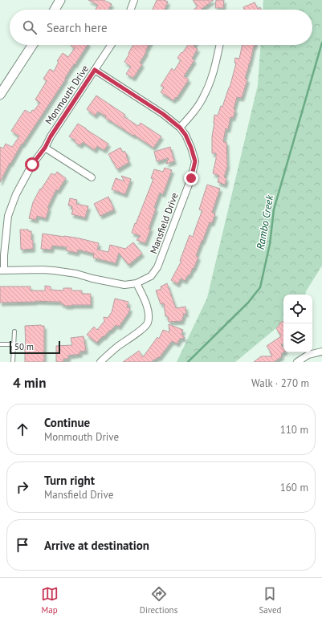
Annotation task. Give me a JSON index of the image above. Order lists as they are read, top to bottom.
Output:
{
  "streets": {
    "street": ["Monmouth Drive", "Mansfield Drive"]
  },
  "crossings": [
    ["Monmouth Drive", "Mansfield Drive"]
  ],
  "water": ["Rambo Creek"],
  "scale_bar": "50 m",
  "page": {
    "search": "Search here",
    "scale": "50 m",
    "heading": ["4 min", "Walk · 270 m"],
    "list": [
      ["Continue", "Monmouth Drive", "110 m"],
      ["Turn right", "Mansfield Drive", "160 m"],
      "Arrive at destination"
    ],
    "nav": ["Map", "Directions", "Saved"]
  }
}
